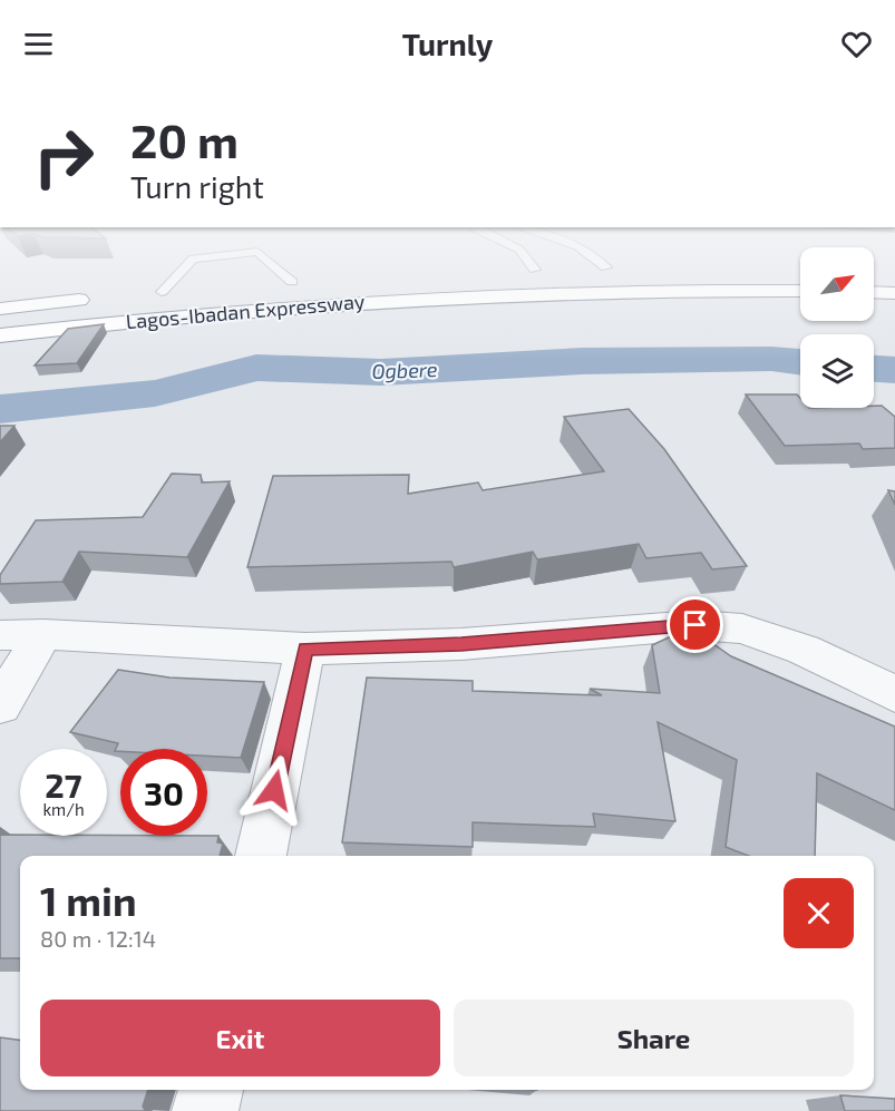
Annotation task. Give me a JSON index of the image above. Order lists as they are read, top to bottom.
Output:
{
  "streets": {
    "highway": ["Lagos-Ibadan Expressway"]
  },
  "water": ["Ogbere"],
  "north": "top right",
  "page": {
    "header": "Turnly",
    "turn": ["20 m", "Turn right"],
    "speed": "27 km/h",
    "limit": "30",
    "heading": ["1 min", "80 m · 12:14"],
    "buttons": ["Exit", "Share"]
  }
}
